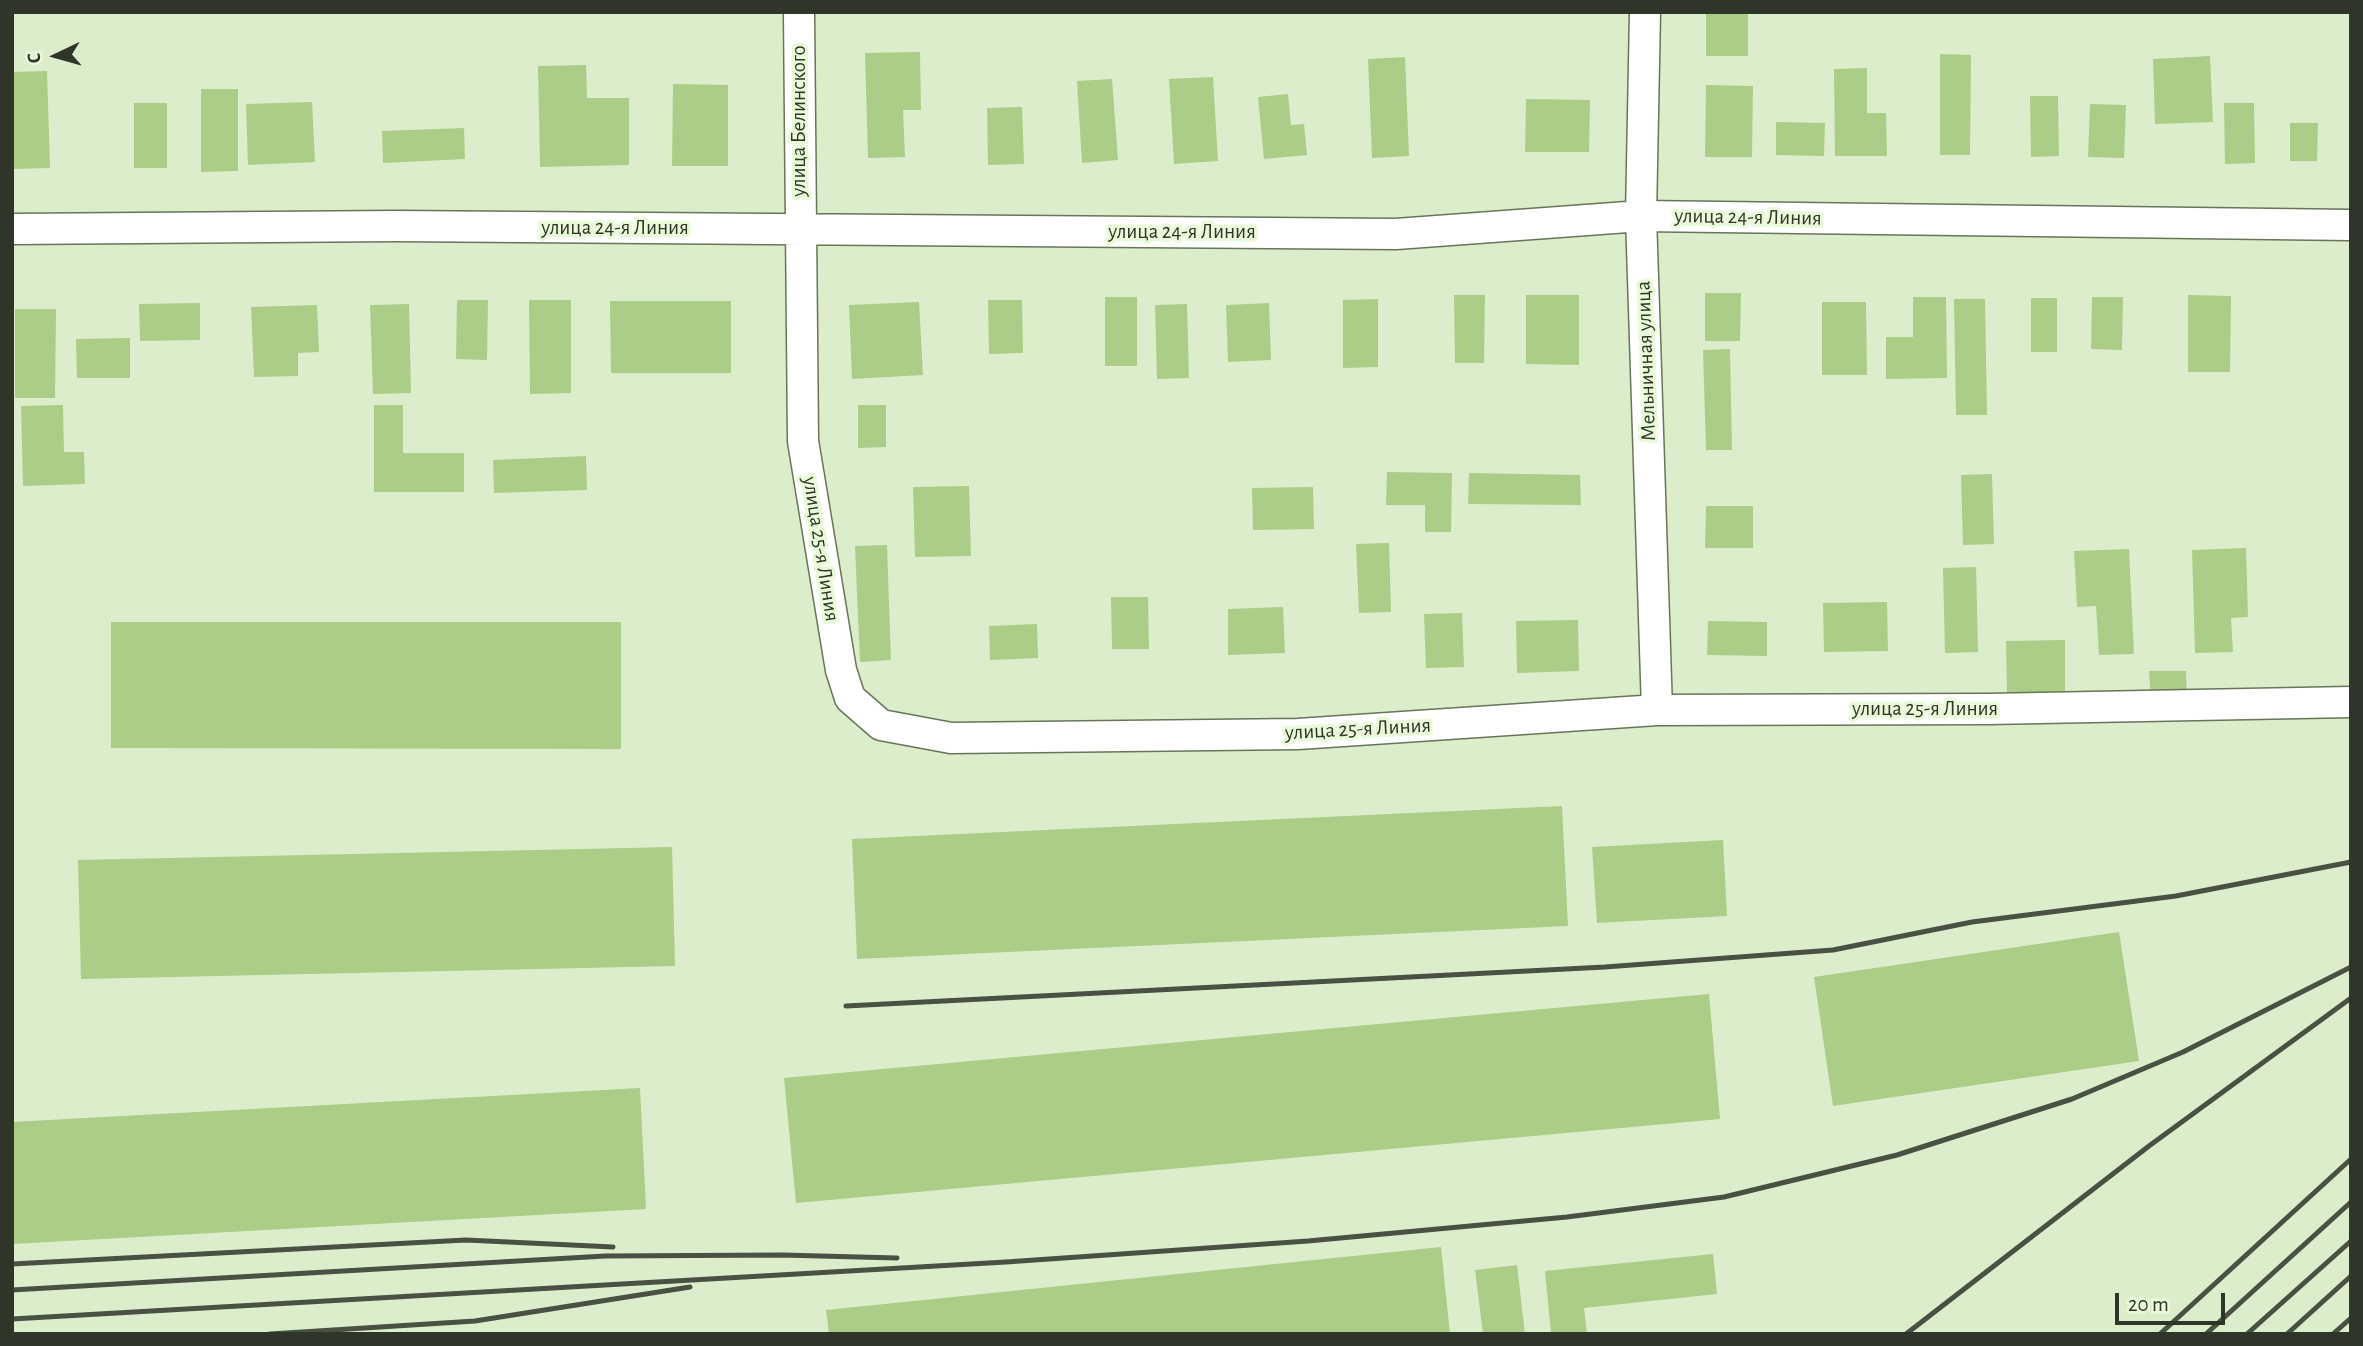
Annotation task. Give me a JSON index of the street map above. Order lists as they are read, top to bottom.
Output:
{
  "streets": {
    "street": [
      "улица Белинского",
      "улица 24-я Линия",
      "Мельничная улица",
      "улица 25-я Линия"
    ]
  },
  "crossings": [
    ["улица Белинского", "улица 24-я Линия"],
    ["улица Белинского", "улица 25-я Линия"],
    ["улица 24-я Линия", "Мельничная улица"],
    ["улица 24-я Линия", "улица 25-я Линия"],
    ["Мельничная улица", "улица 25-я Линия"]
  ],
  "scale_bar": "20 m",
  "north": "left"
}
